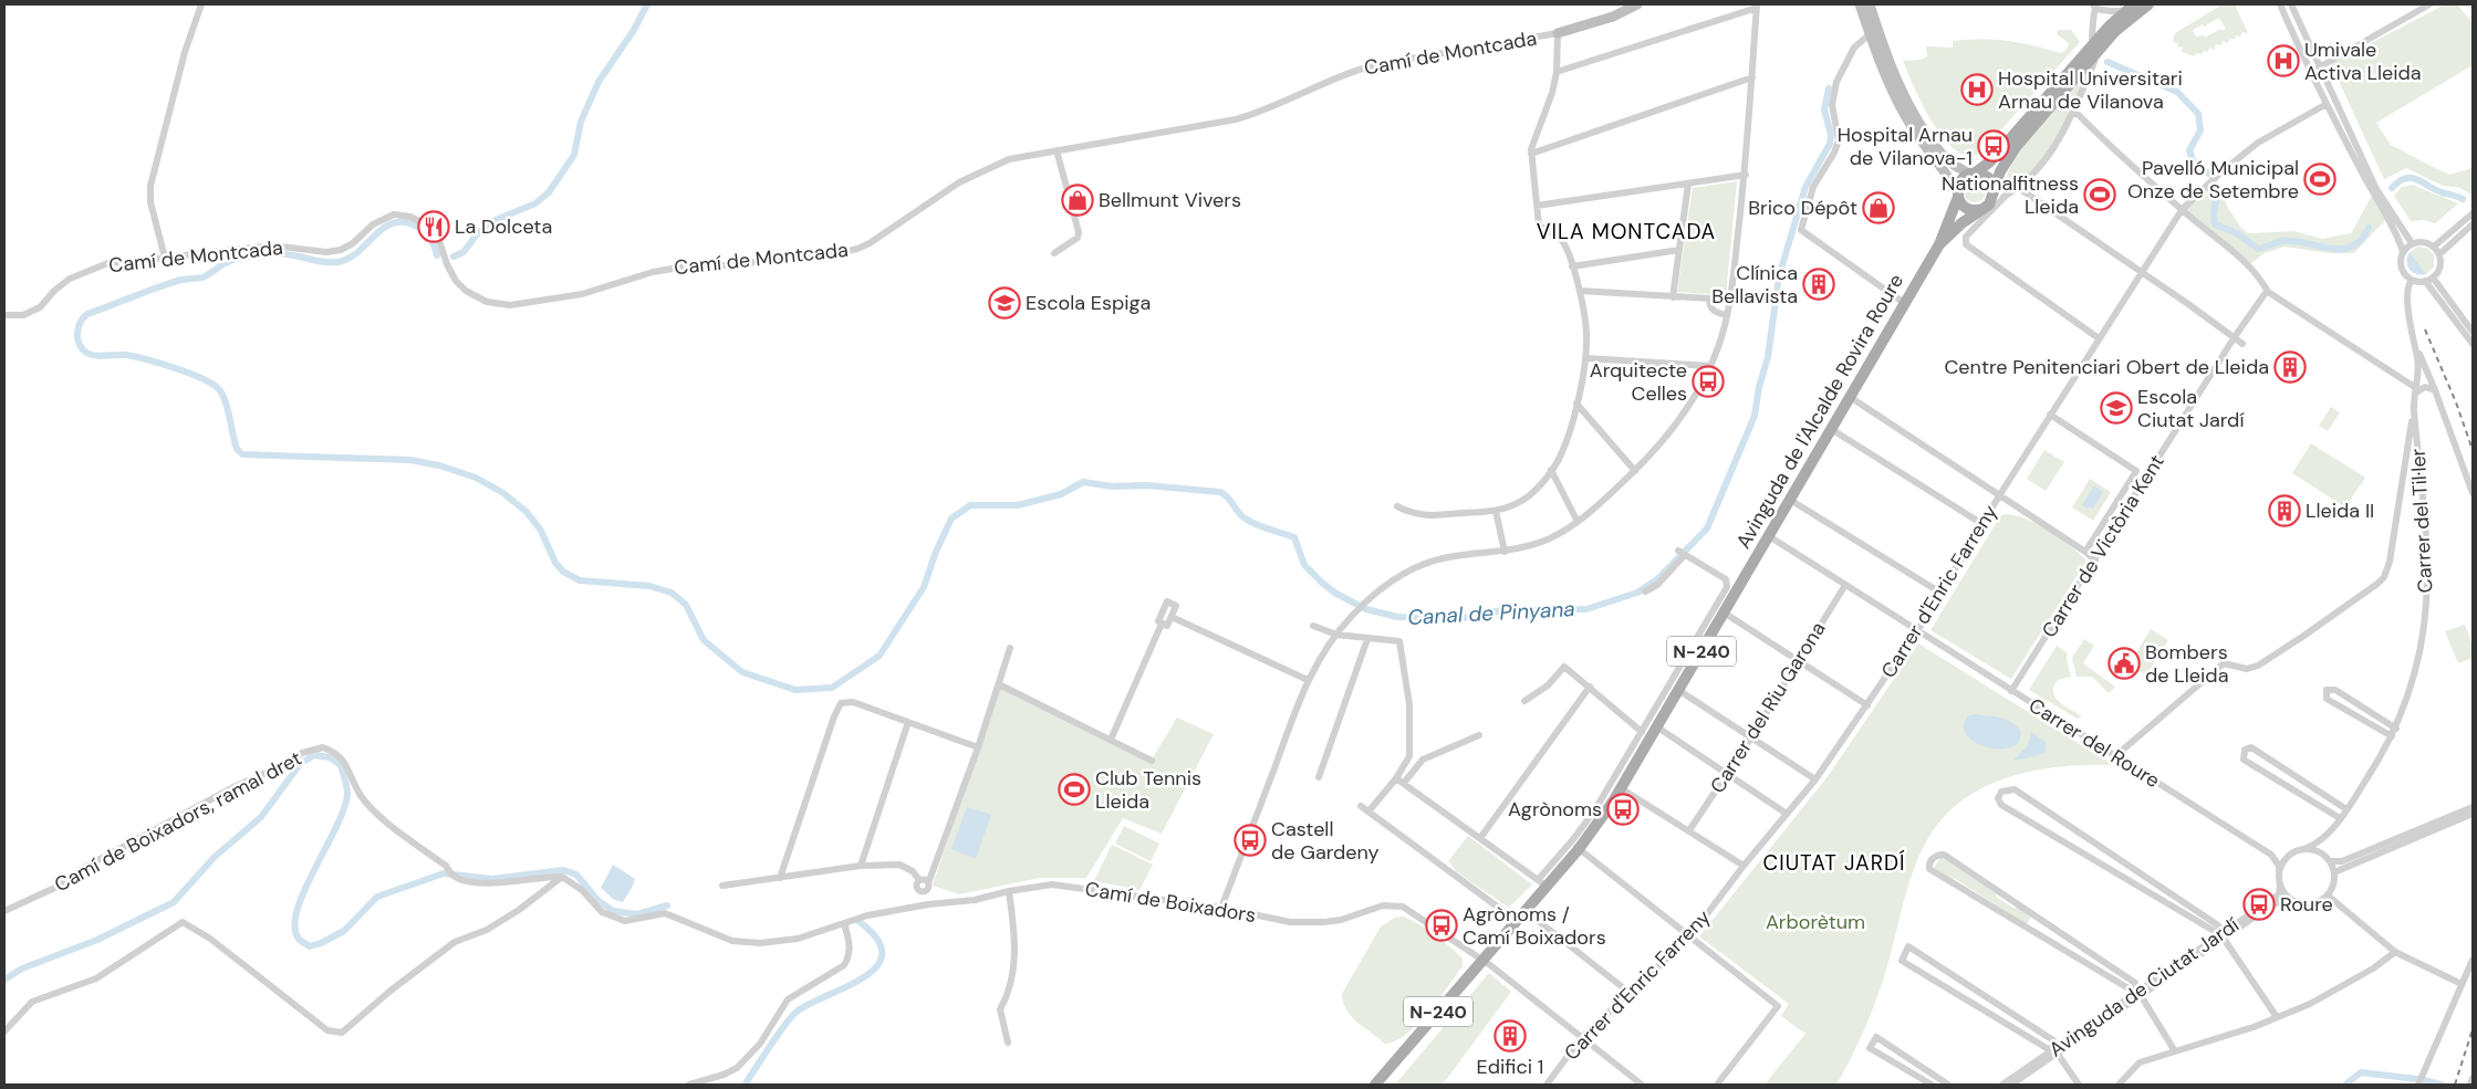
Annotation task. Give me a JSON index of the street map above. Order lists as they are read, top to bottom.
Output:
{
  "streets": {
    "main road": ["Avinguda de l'Alcalde Rovira Roure", "N-240"],
    "street": [
      "Camí de Montcada",
      "Carrer del Til·ler",
      "Carrer de Victòria Kent",
      "Carrer d'Enric Farreny",
      "Carrer del Riu Garona",
      "Carrer del Roure",
      "Camí de Boixadors, ramal dret",
      "Camí de Boixadors",
      "Avinguda de Ciutat Jardí"
    ]
  },
  "crossings": [
    ["Avinguda de l'Alcalde Rovira Roure", "N-240"],
    ["Avinguda de l'Alcalde Rovira Roure", "Carrer del Roure"],
    ["Avinguda de l'Alcalde Rovira Roure", "Camí de Boixadors"],
    ["Carrer del Til·ler", "Carrer del Roure"],
    ["Carrer del Til·ler", "Avinguda de Ciutat Jardí"],
    ["Carrer de Victòria Kent", "Carrer d'Enric Farreny"],
    ["Carrer de Victòria Kent", "Carrer del Roure"],
    ["Carrer d'Enric Farreny", "Carrer del Roure"],
    ["Carrer d'Enric Farreny", "Camí de Boixadors"],
    ["Carrer del Riu Garona", "Carrer del Roure"],
    ["Carrer del Roure", "Avinguda de Ciutat Jardí"],
    ["Camí de Boixadors, ramal dret", "Camí de Boixadors"]
  ],
  "districts": ["VILA MONTCADA", "CIUTAT JARDÍ"],
  "water": ["Canal de Pinyana"],
  "parks": ["Arborètum"],
  "places": {
    "hospital": ["Umivale Activa Lleida", "Hospital Universitari Arnau de Vilanova"],
    "bus stop": [
      "Hospital Arnau de Vilanova-1",
      "Arquitecte Celles",
      "Agrònoms",
      "Castell de Gardeny",
      "Roure",
      "Agrònoms / Camí Boixadors"
    ],
    "sports": ["Pavelló Municipal Onze de Setembre", "Nationalfitness Lleida", "Club Tennis Lleida"],
    "shop": ["Bellmunt Vivers", "Brico Dépôt"],
    "restaurant": ["La Dolceta"],
    "building": [
      "Clínica Bellavista",
      "Centre Penitenciari Obert de Lleida",
      "Lleida II",
      "Edifici 1"
    ],
    "school or university": ["Escola Espiga", "Escola Ciutat Jardí"],
    "public building": ["Bombers de Lleida"]
  }
}
